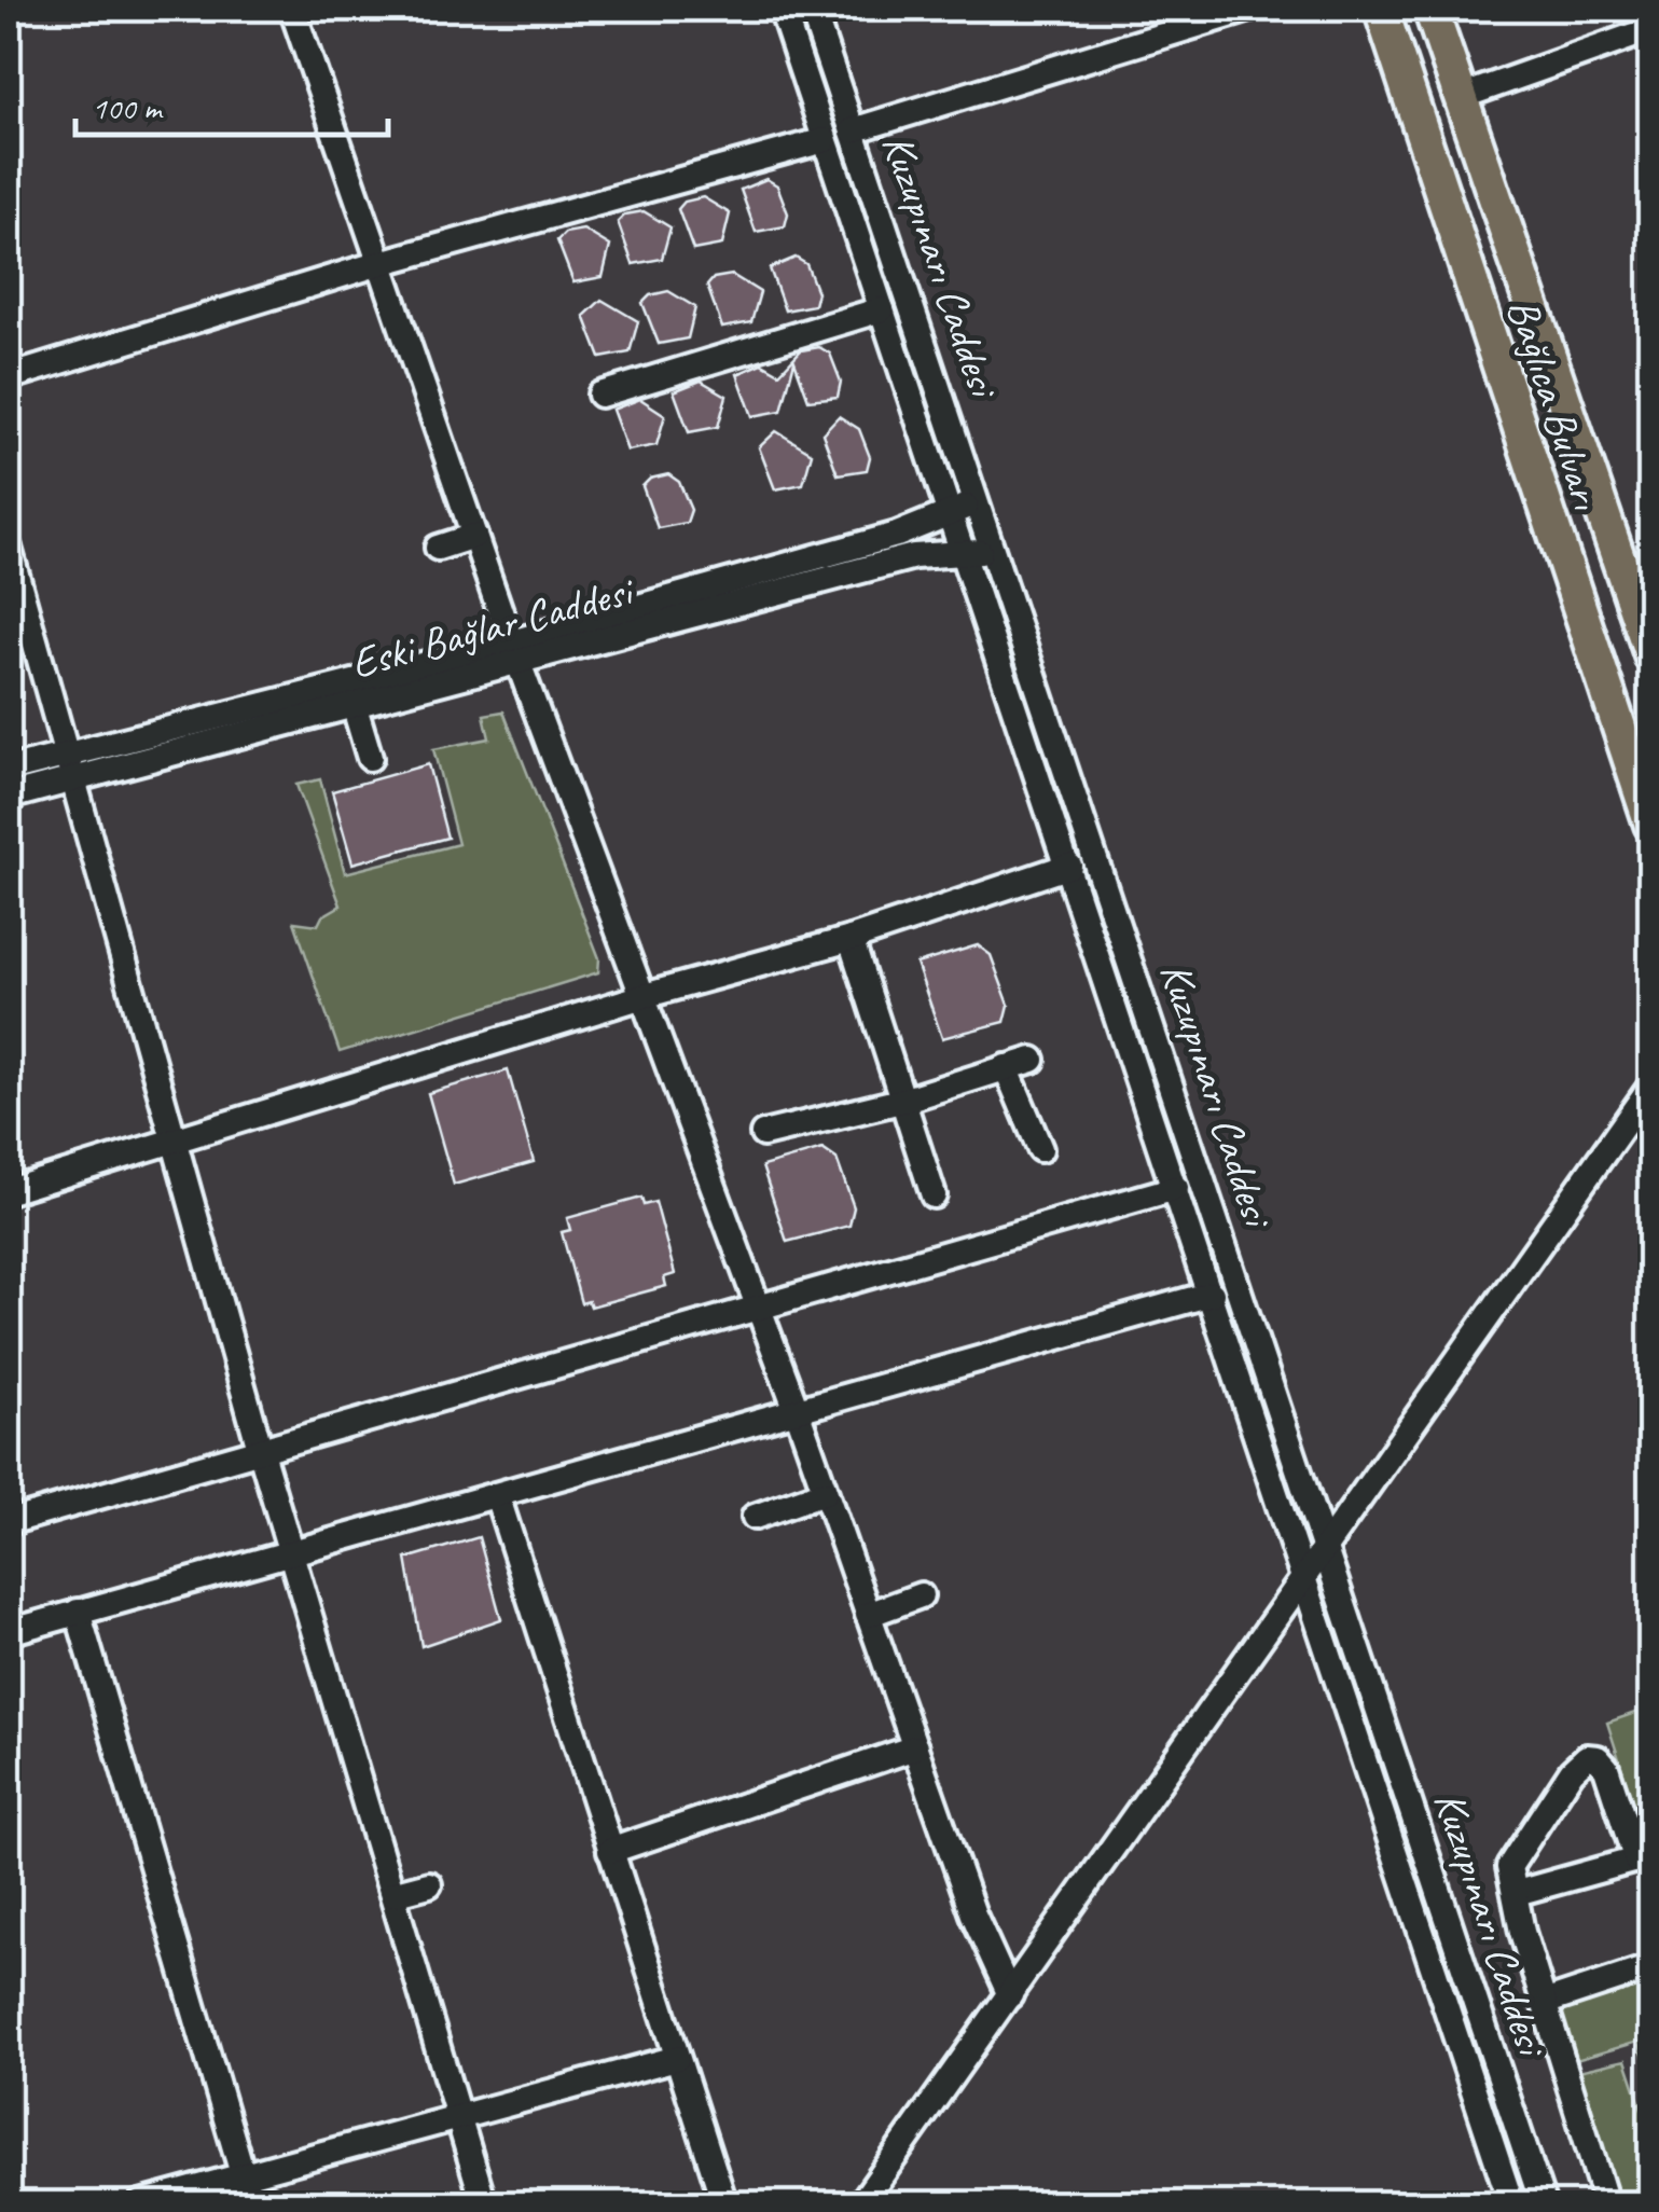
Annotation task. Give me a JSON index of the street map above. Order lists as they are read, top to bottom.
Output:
{
  "streets": {
    "main road": ["Bağlıca Bulvarı"],
    "street": ["Kuzupınarı Caddesi", "Eski Bağlar Caddesi"]
  },
  "crossings": [
    ["Kuzupınarı Caddesi", "Eski Bağlar Caddesi"]
  ],
  "scale_bar": "100 m"
}
